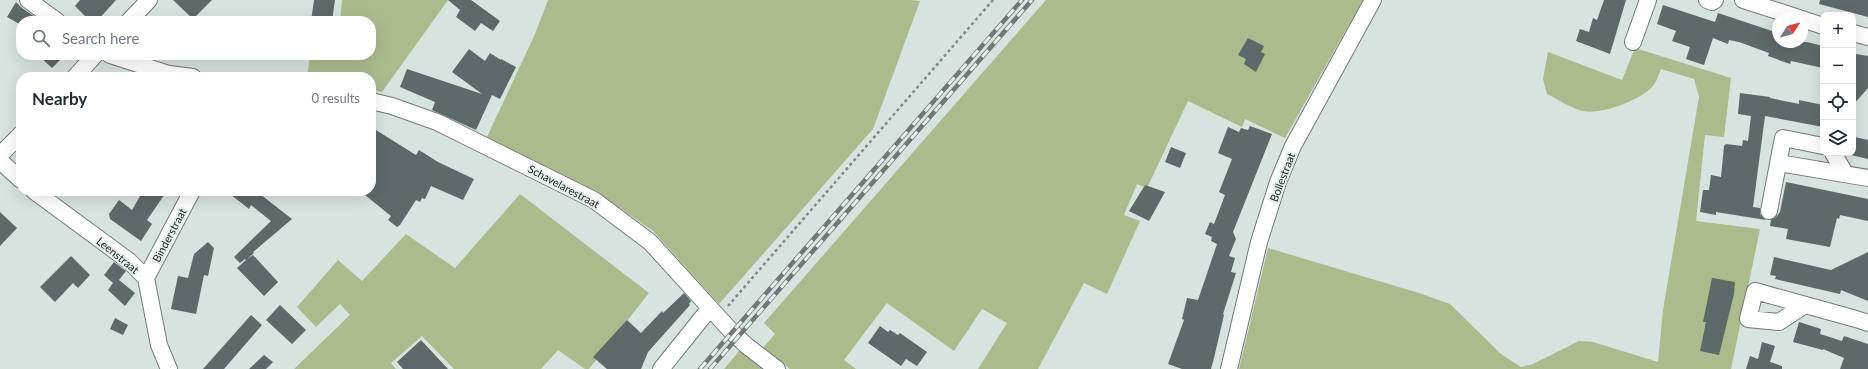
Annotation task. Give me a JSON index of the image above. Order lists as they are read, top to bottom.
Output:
{
  "streets": {
    "street": [
      "Bollestraat",
      "Schavelarestraat",
      "Binderstraat",
      "Leenstraat"
    ]
  },
  "crossings": [
    ["Binderstraat", "Leenstraat"]
  ],
  "north": "top right",
  "page": {
    "map_buttons": ["+", "−"],
    "search": "Search here",
    "heading": ["Nearby", "0 results"]
  }
}
